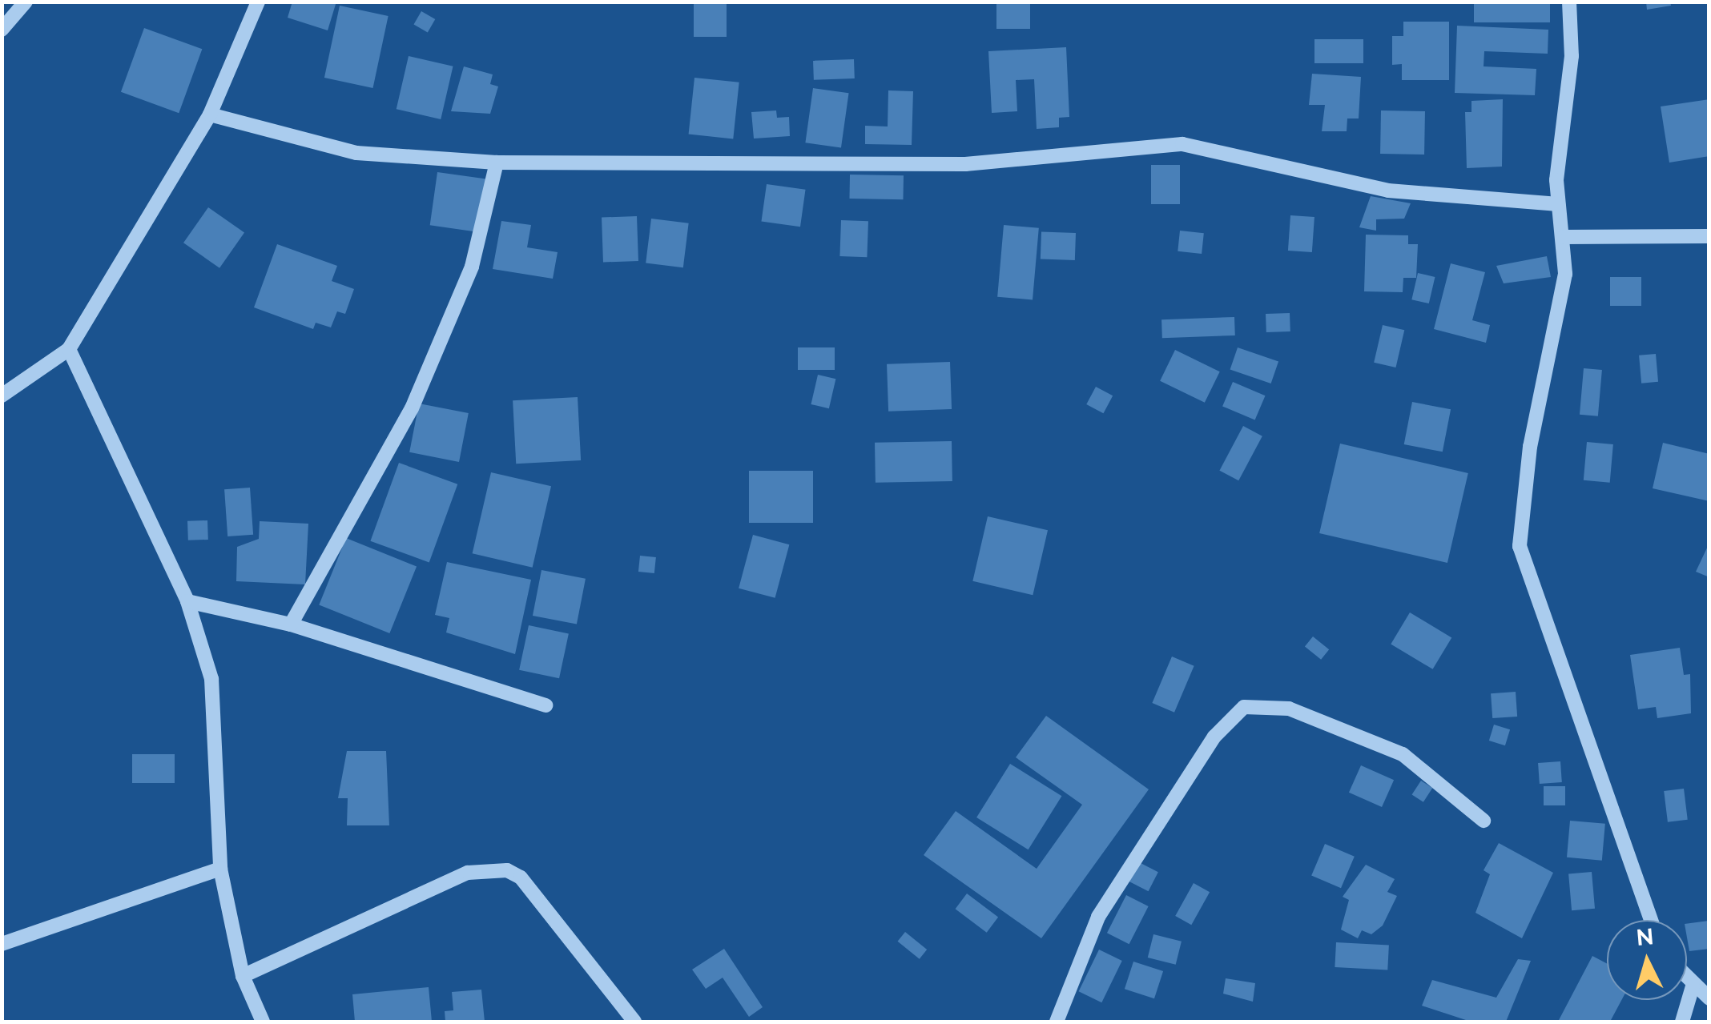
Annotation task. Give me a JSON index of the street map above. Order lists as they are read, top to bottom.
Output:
{
  "north": "top"
}
